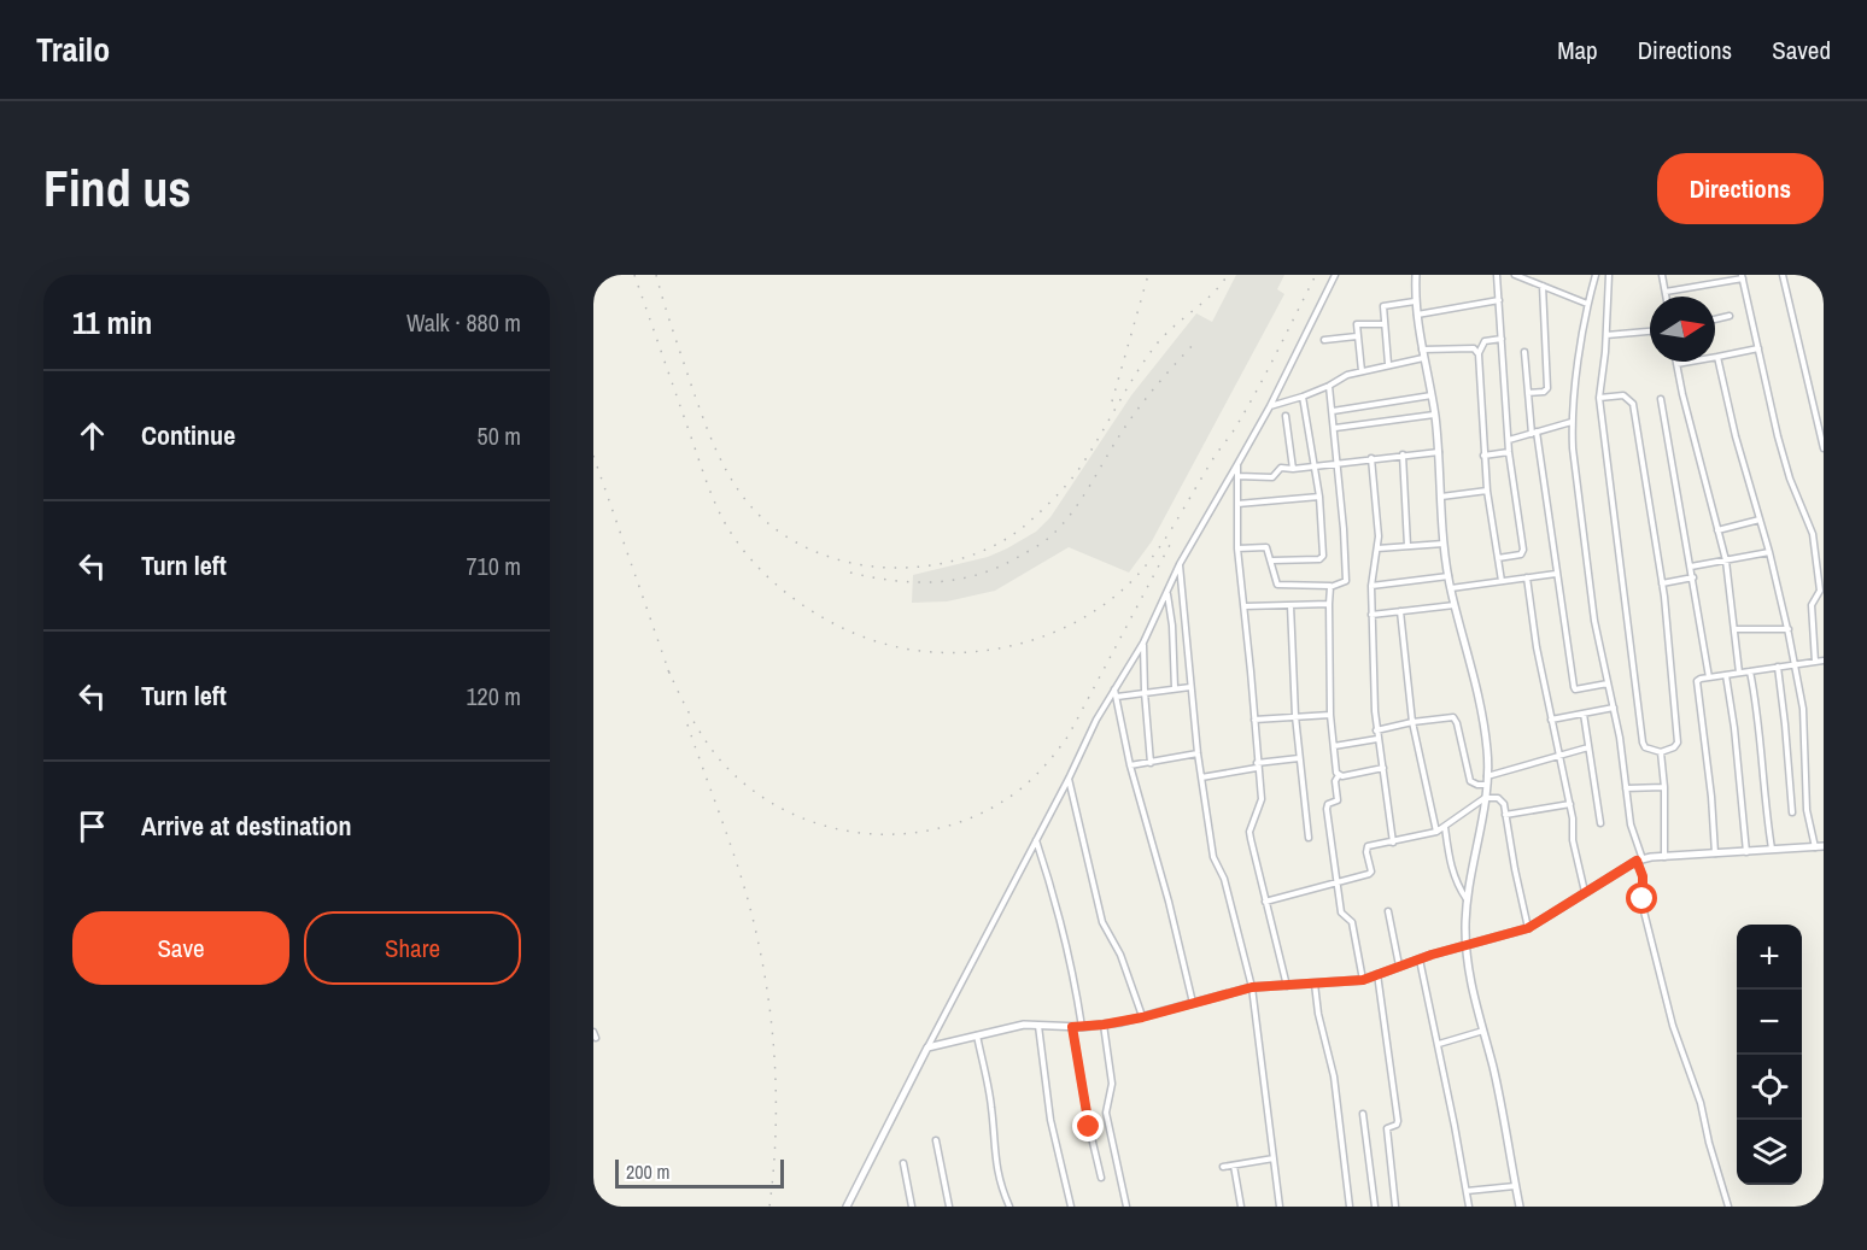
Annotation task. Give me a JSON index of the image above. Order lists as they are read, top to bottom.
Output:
{
  "scale_bar": "200 m",
  "north": "right",
  "page": {
    "header": "Trailo",
    "nav": ["Map", "Directions", "Saved"],
    "buttons": [
      "Directions",
      ["Save", "Share"]
    ],
    "title": "Find us",
    "heading": ["11 min", "Walk · 880 m"],
    "list": [
      ["Continue", "50 m"],
      ["Turn left", "710 m"],
      ["Turn left", "120 m"],
      "Arrive at destination"
    ],
    "map_buttons": ["+", "−"],
    "scale": "200 m"
  }
}
